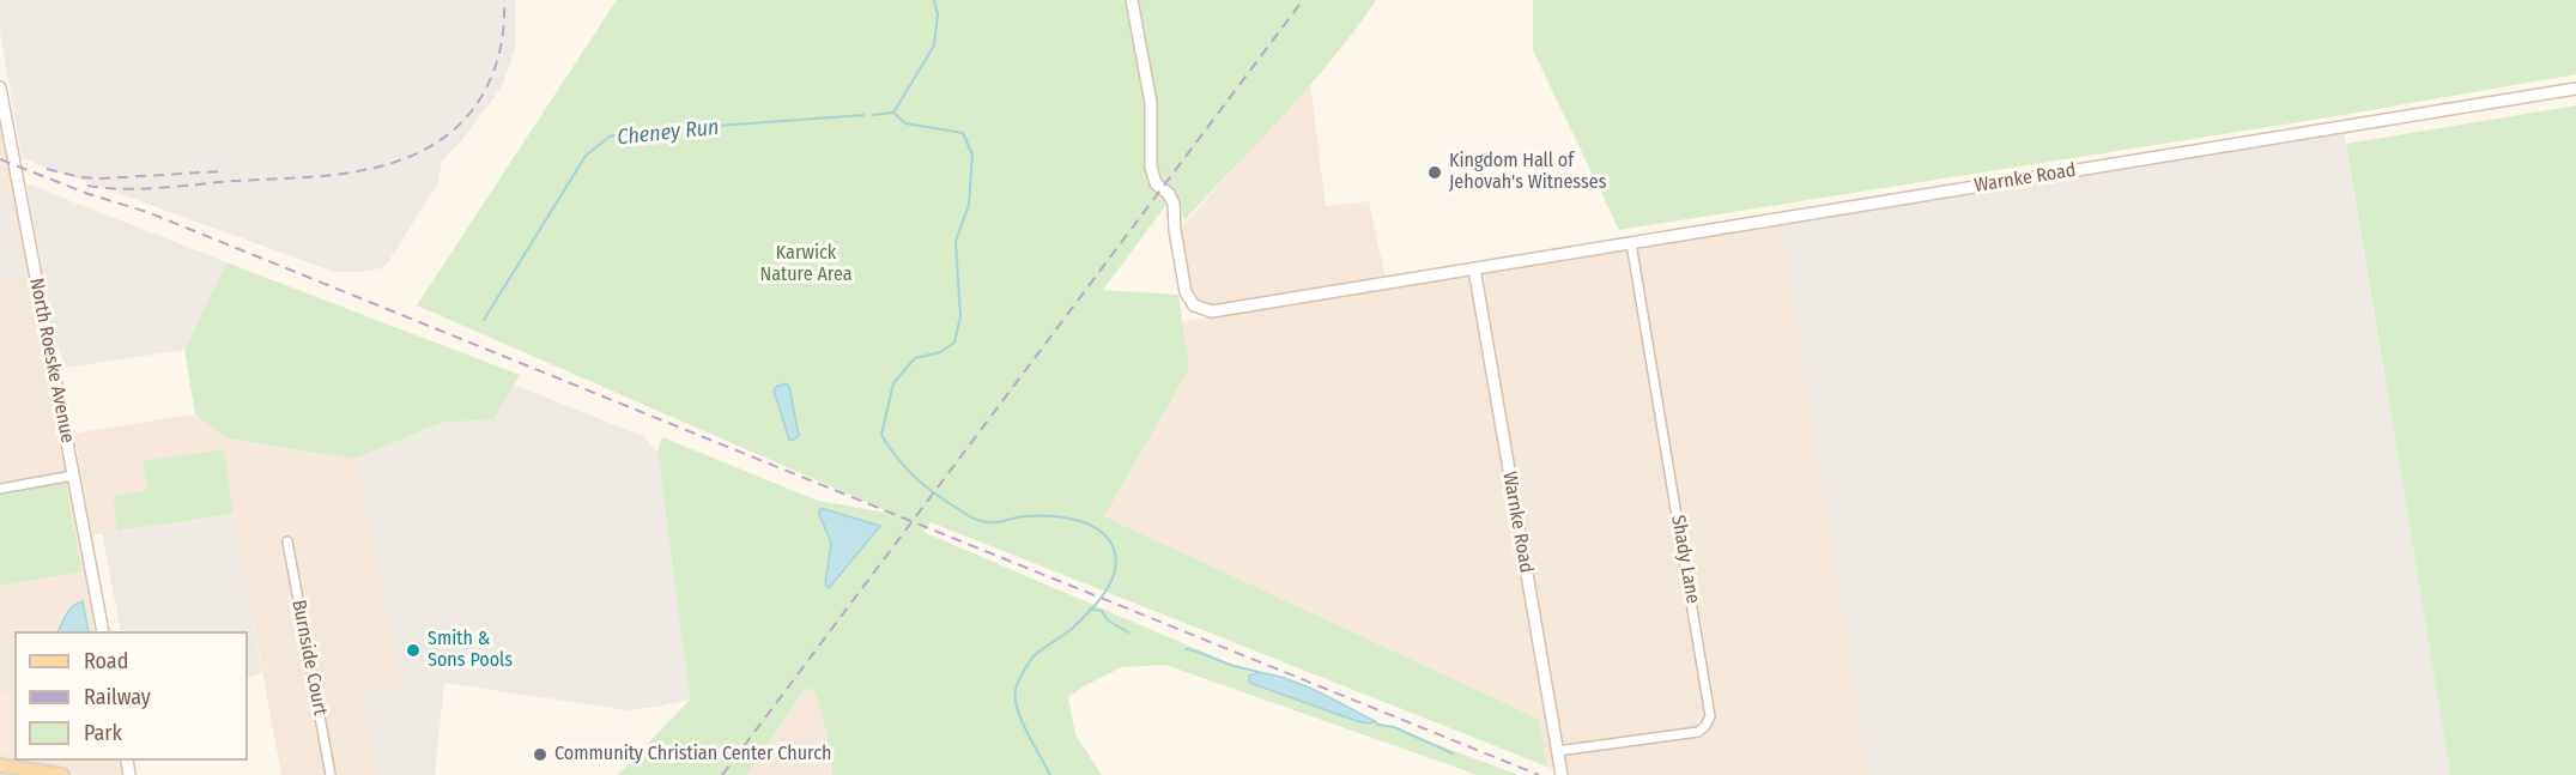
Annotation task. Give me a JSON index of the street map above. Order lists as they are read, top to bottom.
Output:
{
  "streets": {
    "street": [
      "Warnke Road",
      "North Roeske Avenue",
      "Shady Lane",
      "Burnside Court"
    ]
  },
  "crossings": [
    ["Warnke Road", "Shady Lane"]
  ],
  "water": ["Cheney Run"],
  "parks": ["Karwick Nature Area"],
  "places": ["Kingdom Hall of Jehovah's Witnesses", "Smith & Sons Pools", "Community Christian Center Church"],
  "legend": ["Road", "Railway", "Park"]
}
